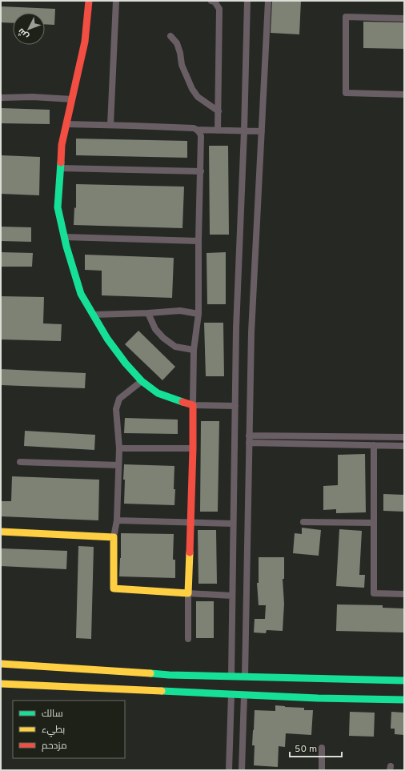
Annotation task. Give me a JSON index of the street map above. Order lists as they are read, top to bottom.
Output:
{
  "legend": ["سالك", "بطيء", "مزدحم"],
  "scale_bar": "50 m",
  "north": "bottom left"
}
